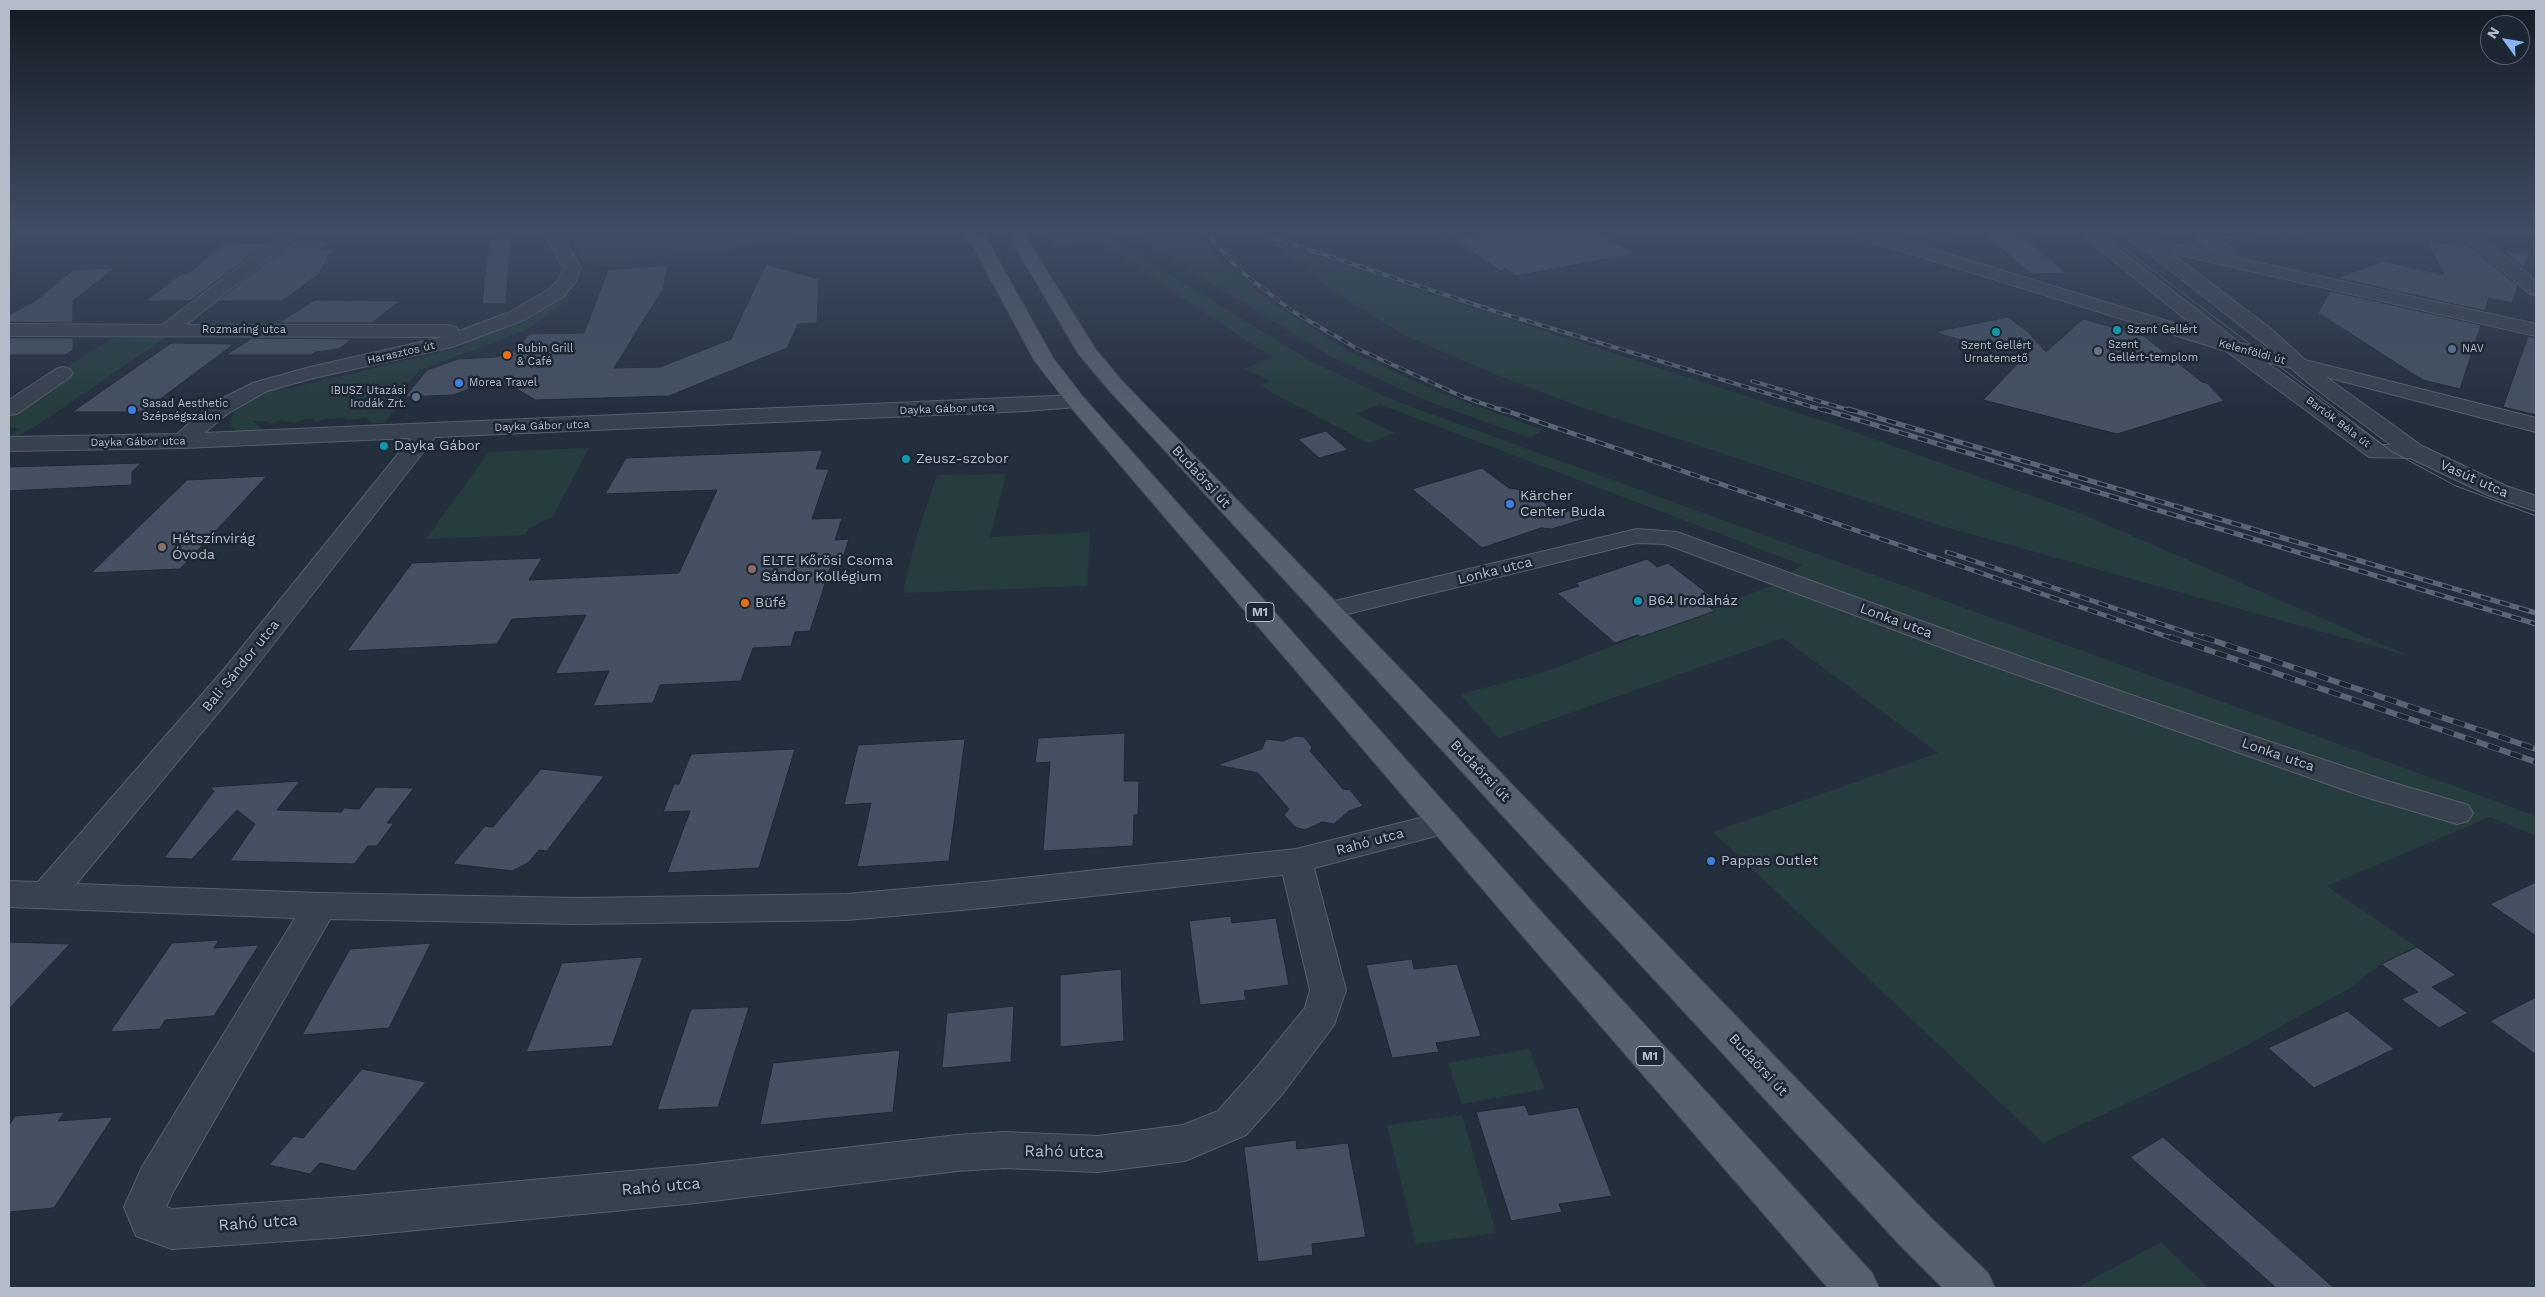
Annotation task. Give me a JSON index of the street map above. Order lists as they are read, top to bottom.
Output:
{
  "streets": {
    "main road": ["Budaörsi út", "M1"],
    "street": [
      "Rozmaring utca",
      "Kelenföldi út",
      "Harasztos út",
      "Dayka Gábor utca",
      "Bartók Béla út",
      "Vasút utca",
      "Lonka utca",
      "Bali Sándor utca",
      "Rahó utca"
    ]
  },
  "crossings": [
    ["Rozmaring utca", "Harasztos út"],
    ["Kelenföldi út", "Bartók Béla út"],
    ["Harasztos út", "Dayka Gábor utca"],
    ["Dayka Gábor utca", "M1"],
    ["Dayka Gábor utca", "Bali Sándor utca"],
    ["Bartók Béla út", "Vasút utca"],
    ["Budaörsi út", "Lonka utca"],
    ["M1", "Rahó utca"],
    ["Bali Sándor utca", "Rahó utca"]
  ],
  "places": [
    "Szent Gellért",
    "Szent Gellért Urnatemető",
    "NAV",
    "Szent Gellért-templom",
    "Rubin Grill & Café",
    "Morea Travel",
    "IBUSZ Utazási Irodák Zrt.",
    "Sasad Aesthetic Szépségszalon",
    "Dayka Gábor",
    "Zeusz-szobor",
    "Kärcher Center Buda",
    "Hétszínvirág Óvoda",
    "ELTE Kőrösi Csoma Sándor Kollégium",
    "B64 Irodaház",
    "Büfé",
    "Pappas Outlet"
  ],
  "north": "top left"
}
